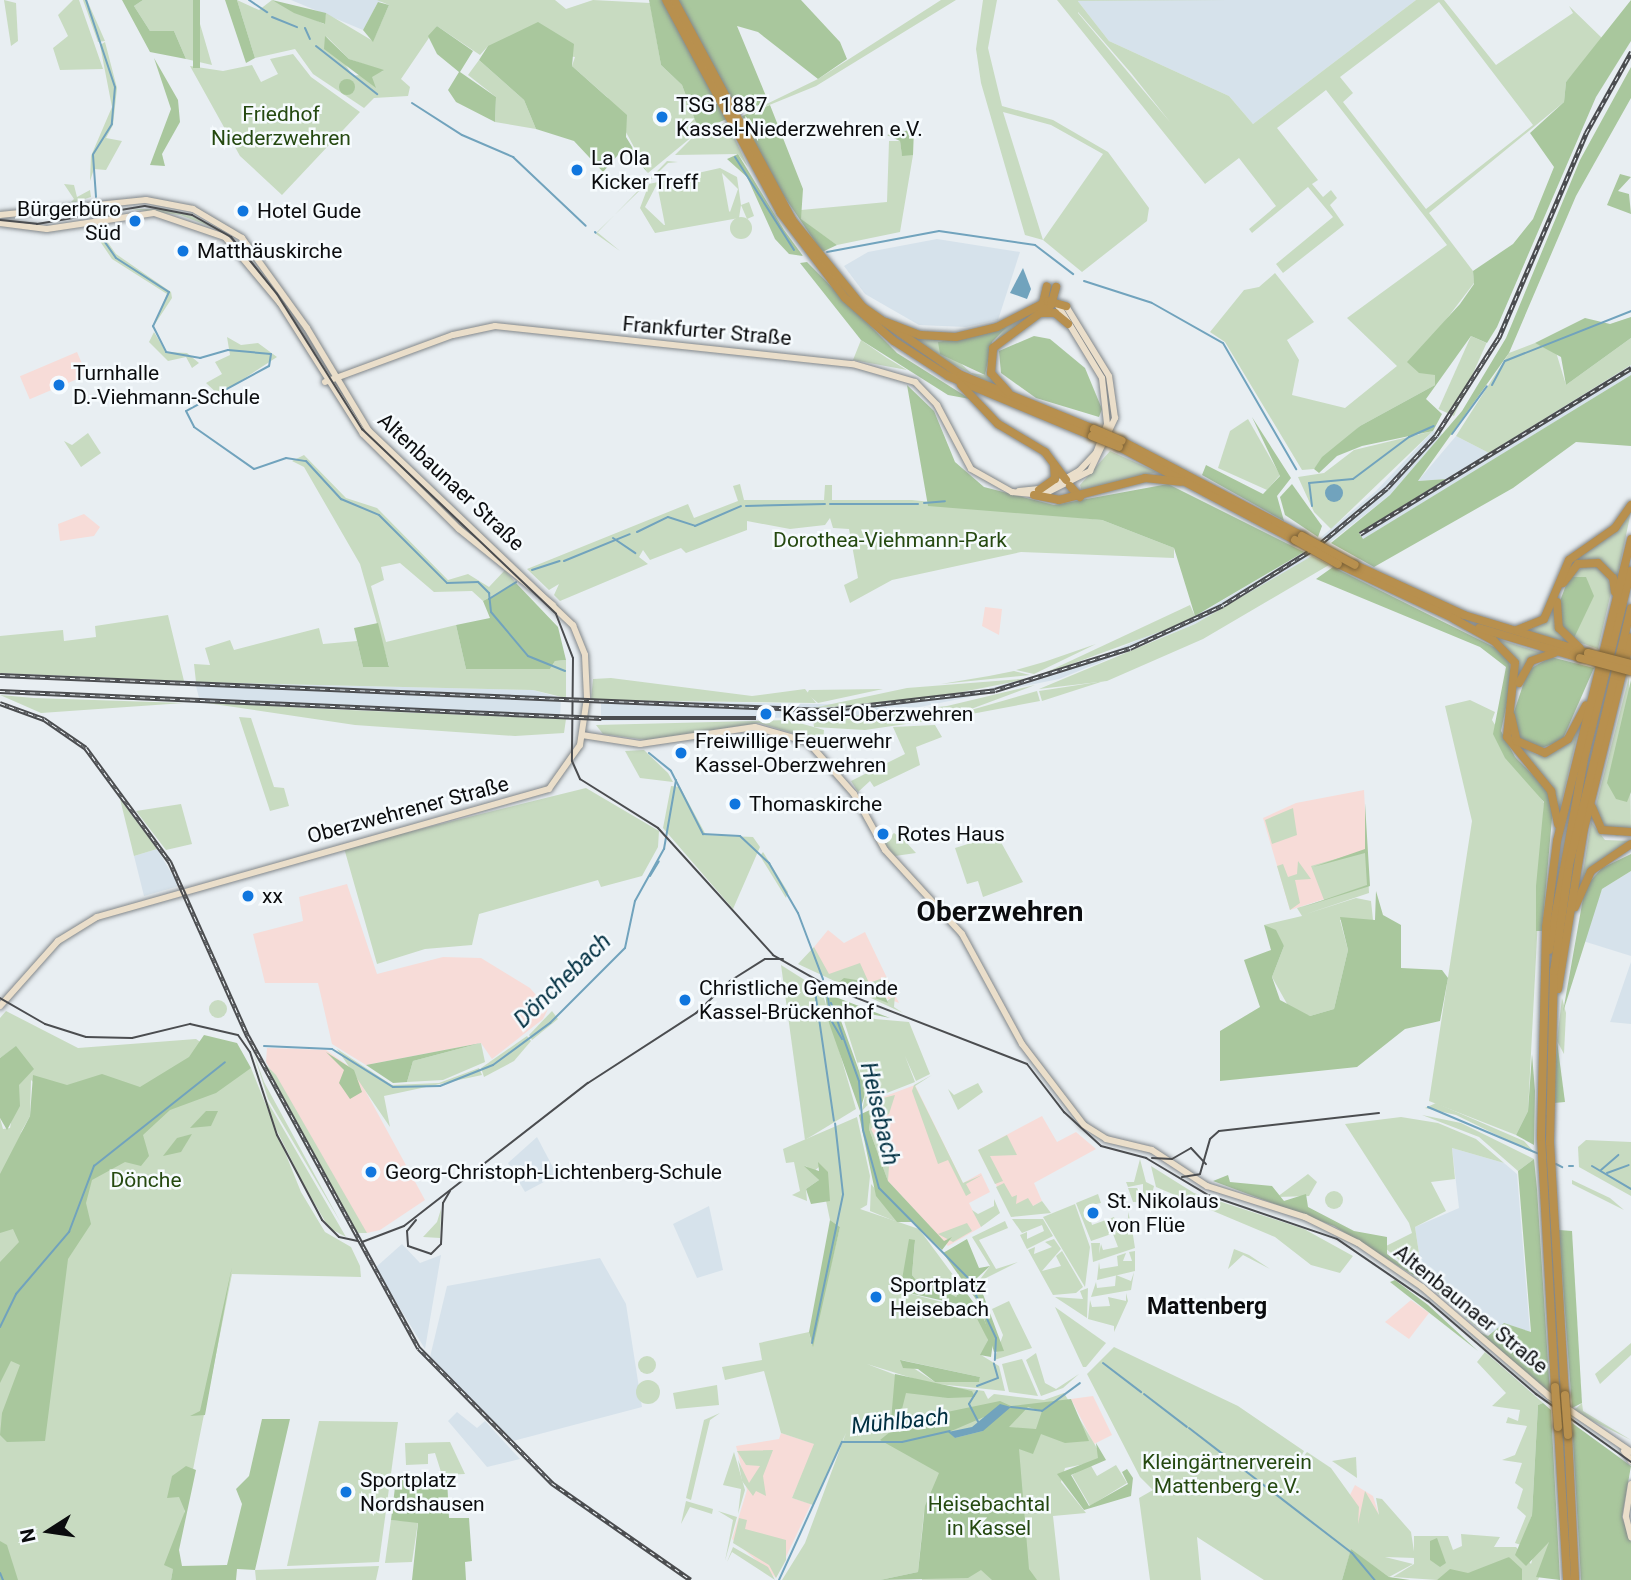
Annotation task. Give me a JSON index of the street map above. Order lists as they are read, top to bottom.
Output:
{
  "streets": {
    "main road": ["Frankfurter Straße", "Altenbaunaer Straße", "Oberzwehrener Straße"]
  },
  "crossings": [
    ["Frankfurter Straße", "Altenbaunaer Straße"],
    ["Altenbaunaer Straße", "Oberzwehrener Straße"]
  ],
  "districts": ["Oberzwehren", "Mattenberg"],
  "water": ["Dönchebach", "Heisebach", "Mühlbach"],
  "parks": [
    "Friedhof Niederzwehren",
    "Dorothea-Viehmann-Park",
    "Dönche",
    "Kleingärtnerverein Mattenberg e.V.",
    "Heisebachtal in Kassel"
  ],
  "places": [
    "TSG 1887 Kassel-Niederzwehren e.V.",
    "La Ola Kicker Treff",
    "Hotel Gude",
    "Bürgerbüro Süd",
    "Matthäuskirche",
    "Turnhalle D.-Viehmann-Schule",
    "Kassel-Oberzwehren",
    "Freiwillige Feuerwehr Kassel-Oberzwehren",
    "Thomaskirche",
    "Rotes Haus",
    "xx",
    "Christliche Gemeinde Kassel-Brückenhof",
    "Georg-Christoph-Lichtenberg-Schule",
    "St. Nikolaus von Flüe",
    "Sportplatz Heisebach",
    "Sportplatz Nordshausen"
  ],
  "north": "left"
}
